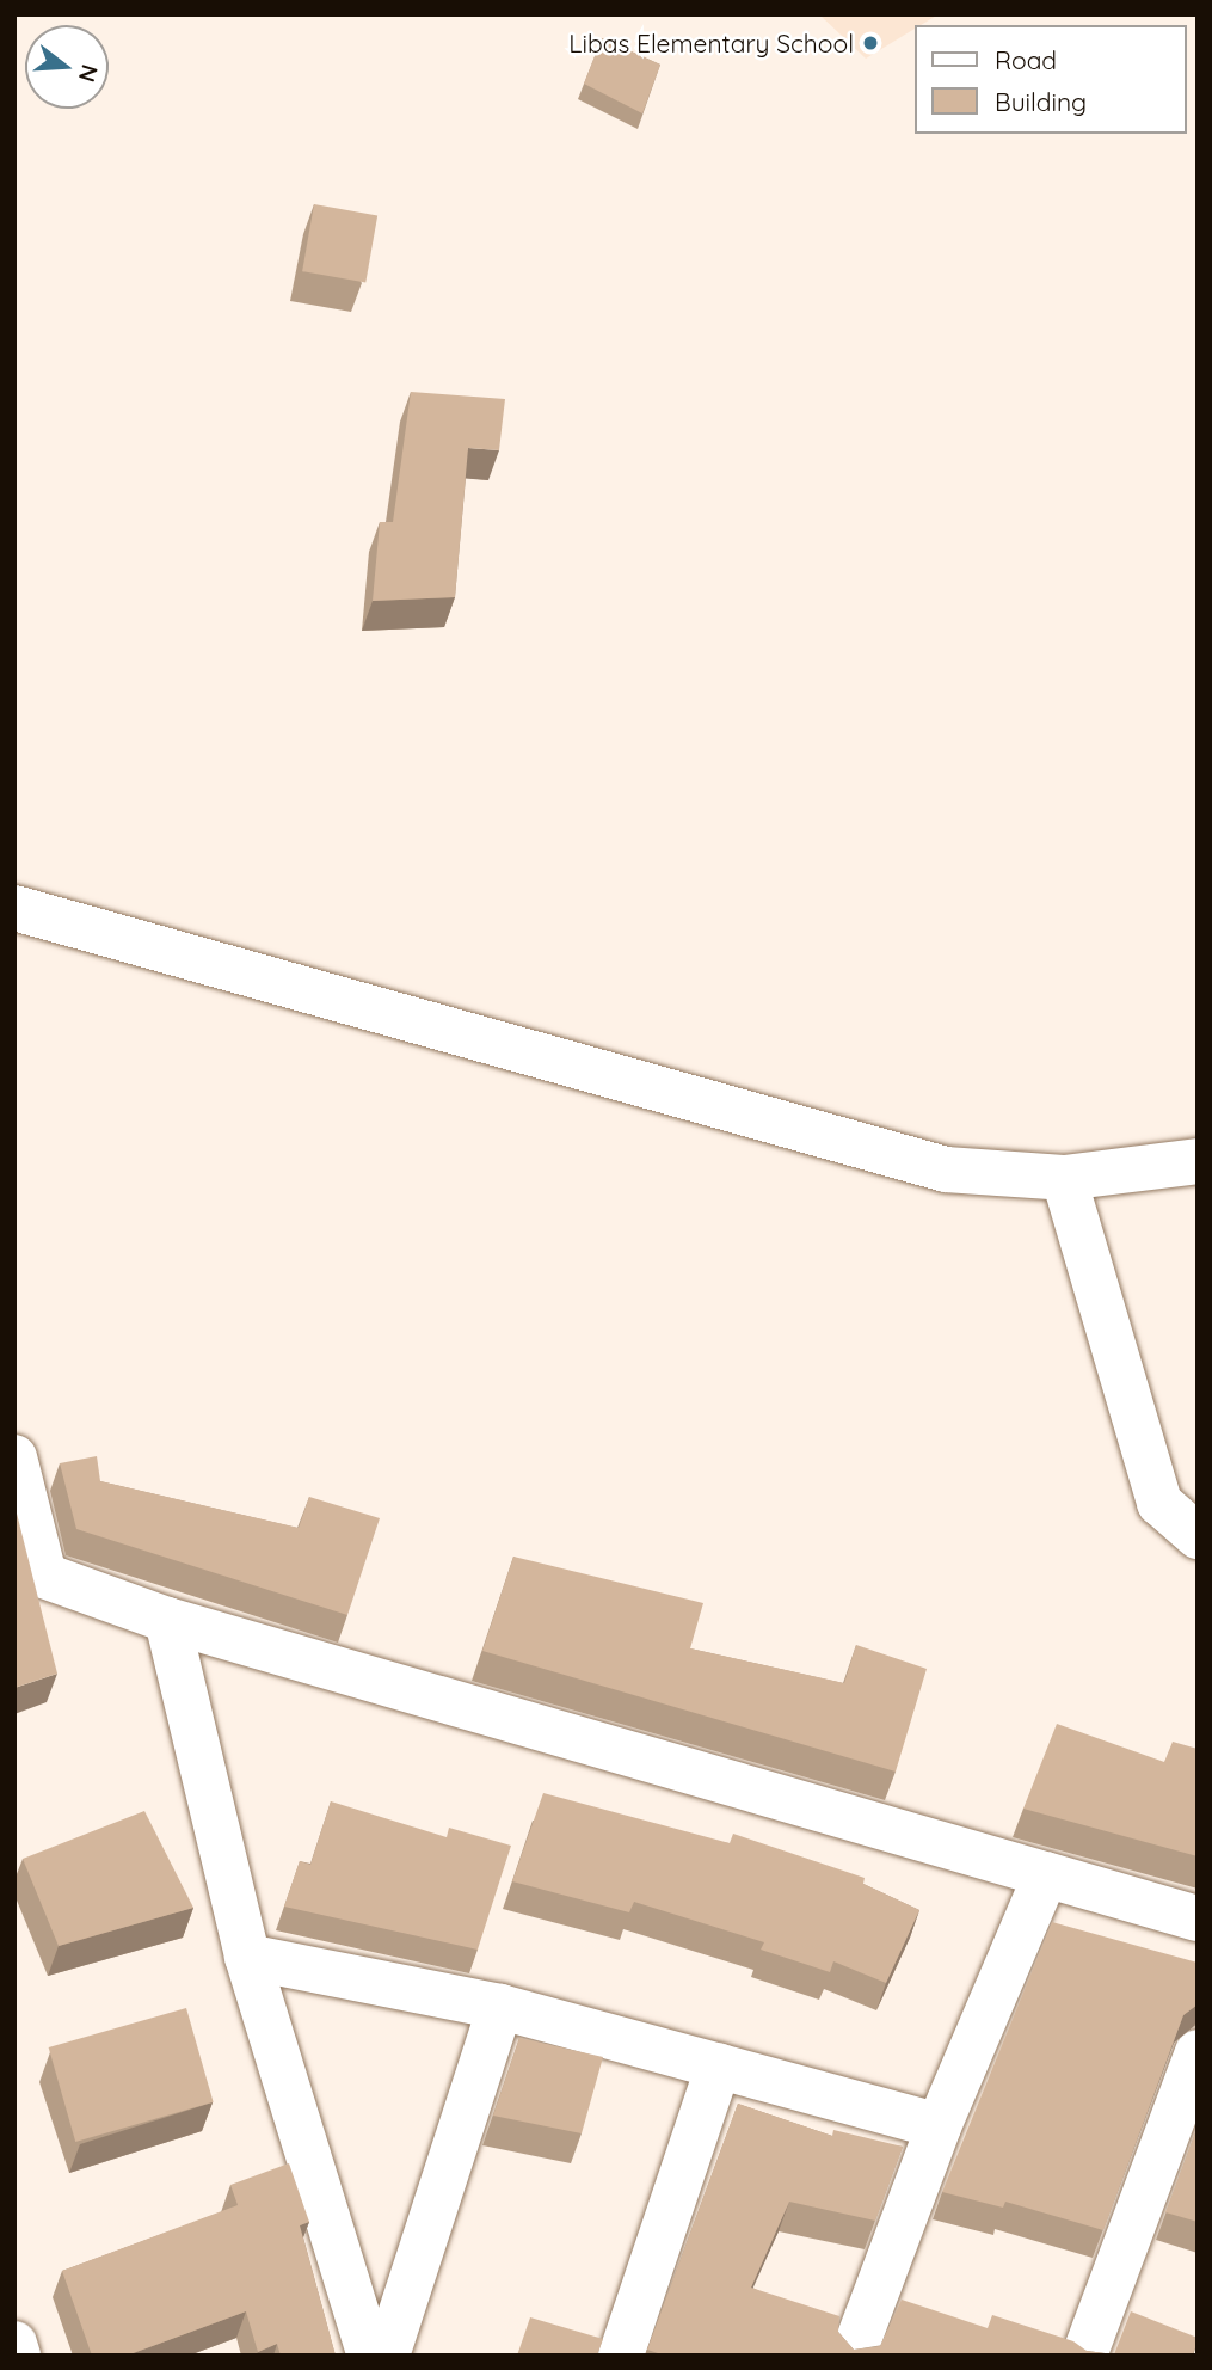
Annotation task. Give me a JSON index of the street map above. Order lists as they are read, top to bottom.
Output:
{
  "places": ["Libas Elementary School"],
  "legend": ["Road", "Building"],
  "north": "right"
}
